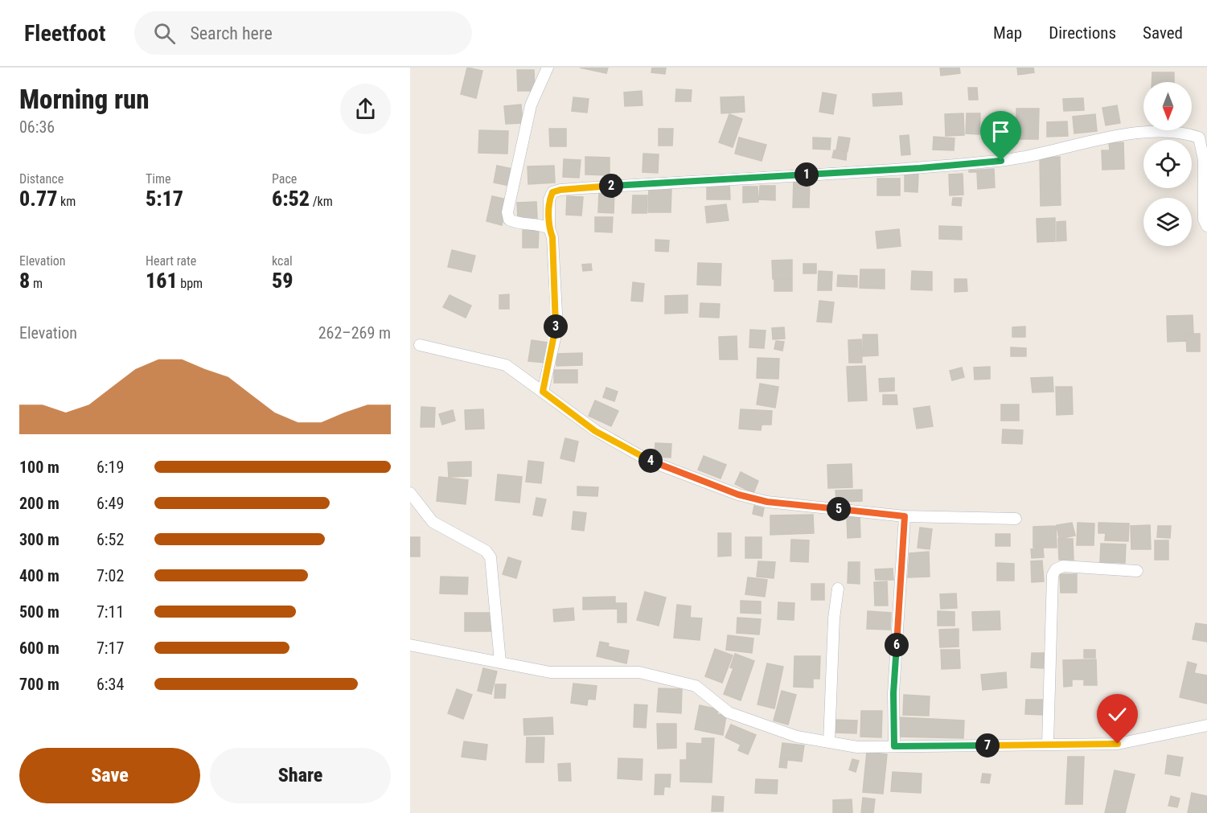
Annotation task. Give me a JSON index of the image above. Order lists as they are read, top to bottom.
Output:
{
  "north": "bottom",
  "page": {
    "header": "Fleetfoot",
    "search": "Search here",
    "nav": ["Map", "Directions", "Saved"],
    "heading": ["Morning run", "06:36"],
    "stats": [
      ["Distance", "0.77 km"],
      ["Time", "5:17"],
      ["Pace", "6:52 /km"],
      ["Elevation", "8 m"],
      ["Heart rate", "161 bpm"],
      ["kcal", "59"]
    ],
    "pins": [
      "1",
      "2",
      "3",
      "4",
      "5",
      "6",
      "7"
    ],
    "chart": ["Elevation", "262–269 m"],
    "list": [
      {
        "name": "100 m",
        "note": "6:19"
      },
      {
        "name": "200 m",
        "note": "6:49"
      },
      {
        "name": "300 m",
        "note": "6:52"
      },
      {
        "name": "400 m",
        "note": "7:02"
      },
      {
        "name": "500 m",
        "note": "7:11"
      },
      {
        "name": "600 m",
        "note": "7:17"
      },
      {
        "name": "700 m",
        "note": "6:34"
      }
    ],
    "buttons": ["Save", "Share"]
  }
}
